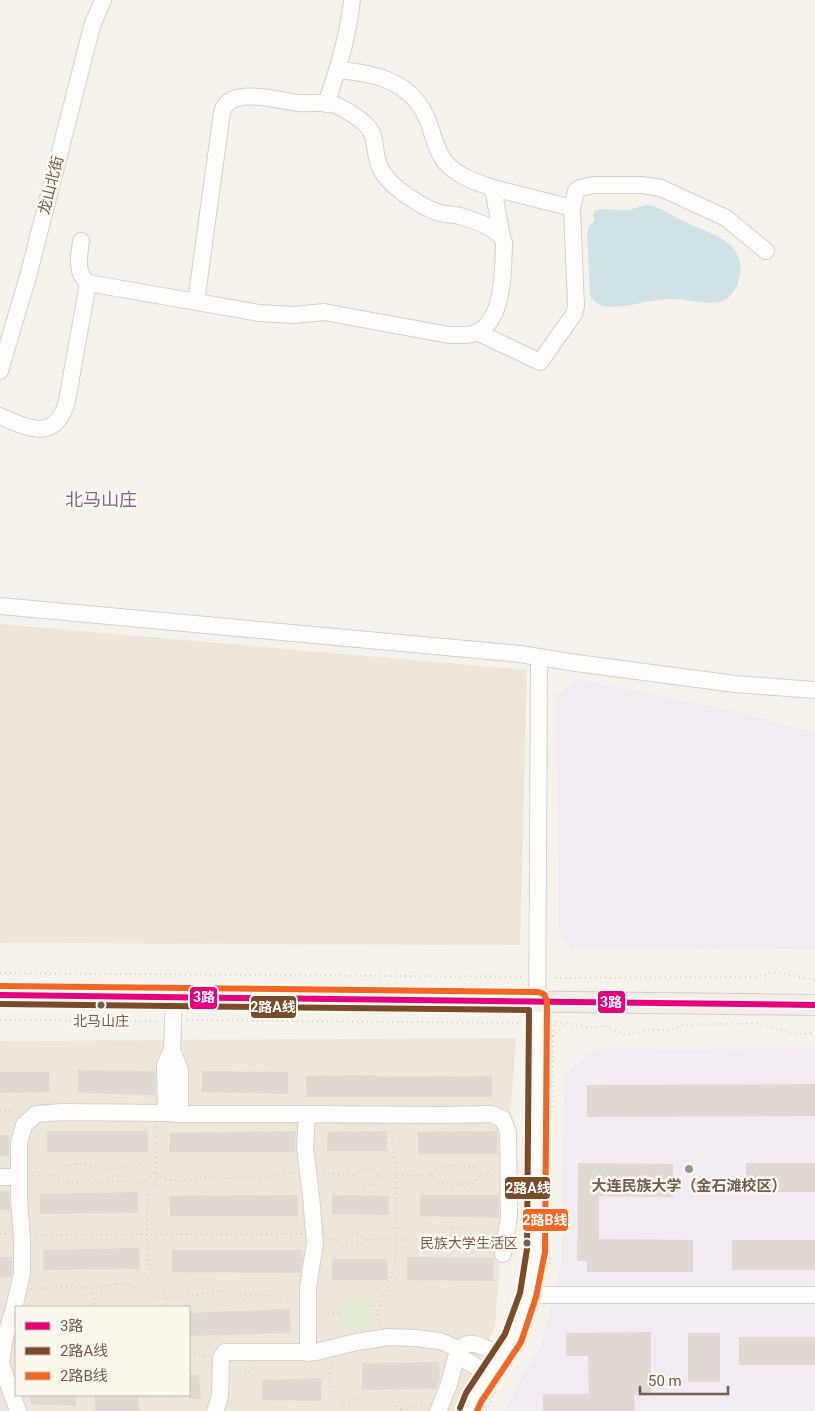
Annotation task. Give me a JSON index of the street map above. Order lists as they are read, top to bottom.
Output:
{
  "streets": {
    "street": ["龙山北街"]
  },
  "districts": ["北马山庄"],
  "places": ["北马山庄", "大连民族大学（金石滩校区）", "民族大学生活区"],
  "lines": ["transit line 2路B线", "transit line 3路", "transit line 2路A线"],
  "legend": ["3路", "2路A线", "2路B线"],
  "scale_bar": "50 m"
}
